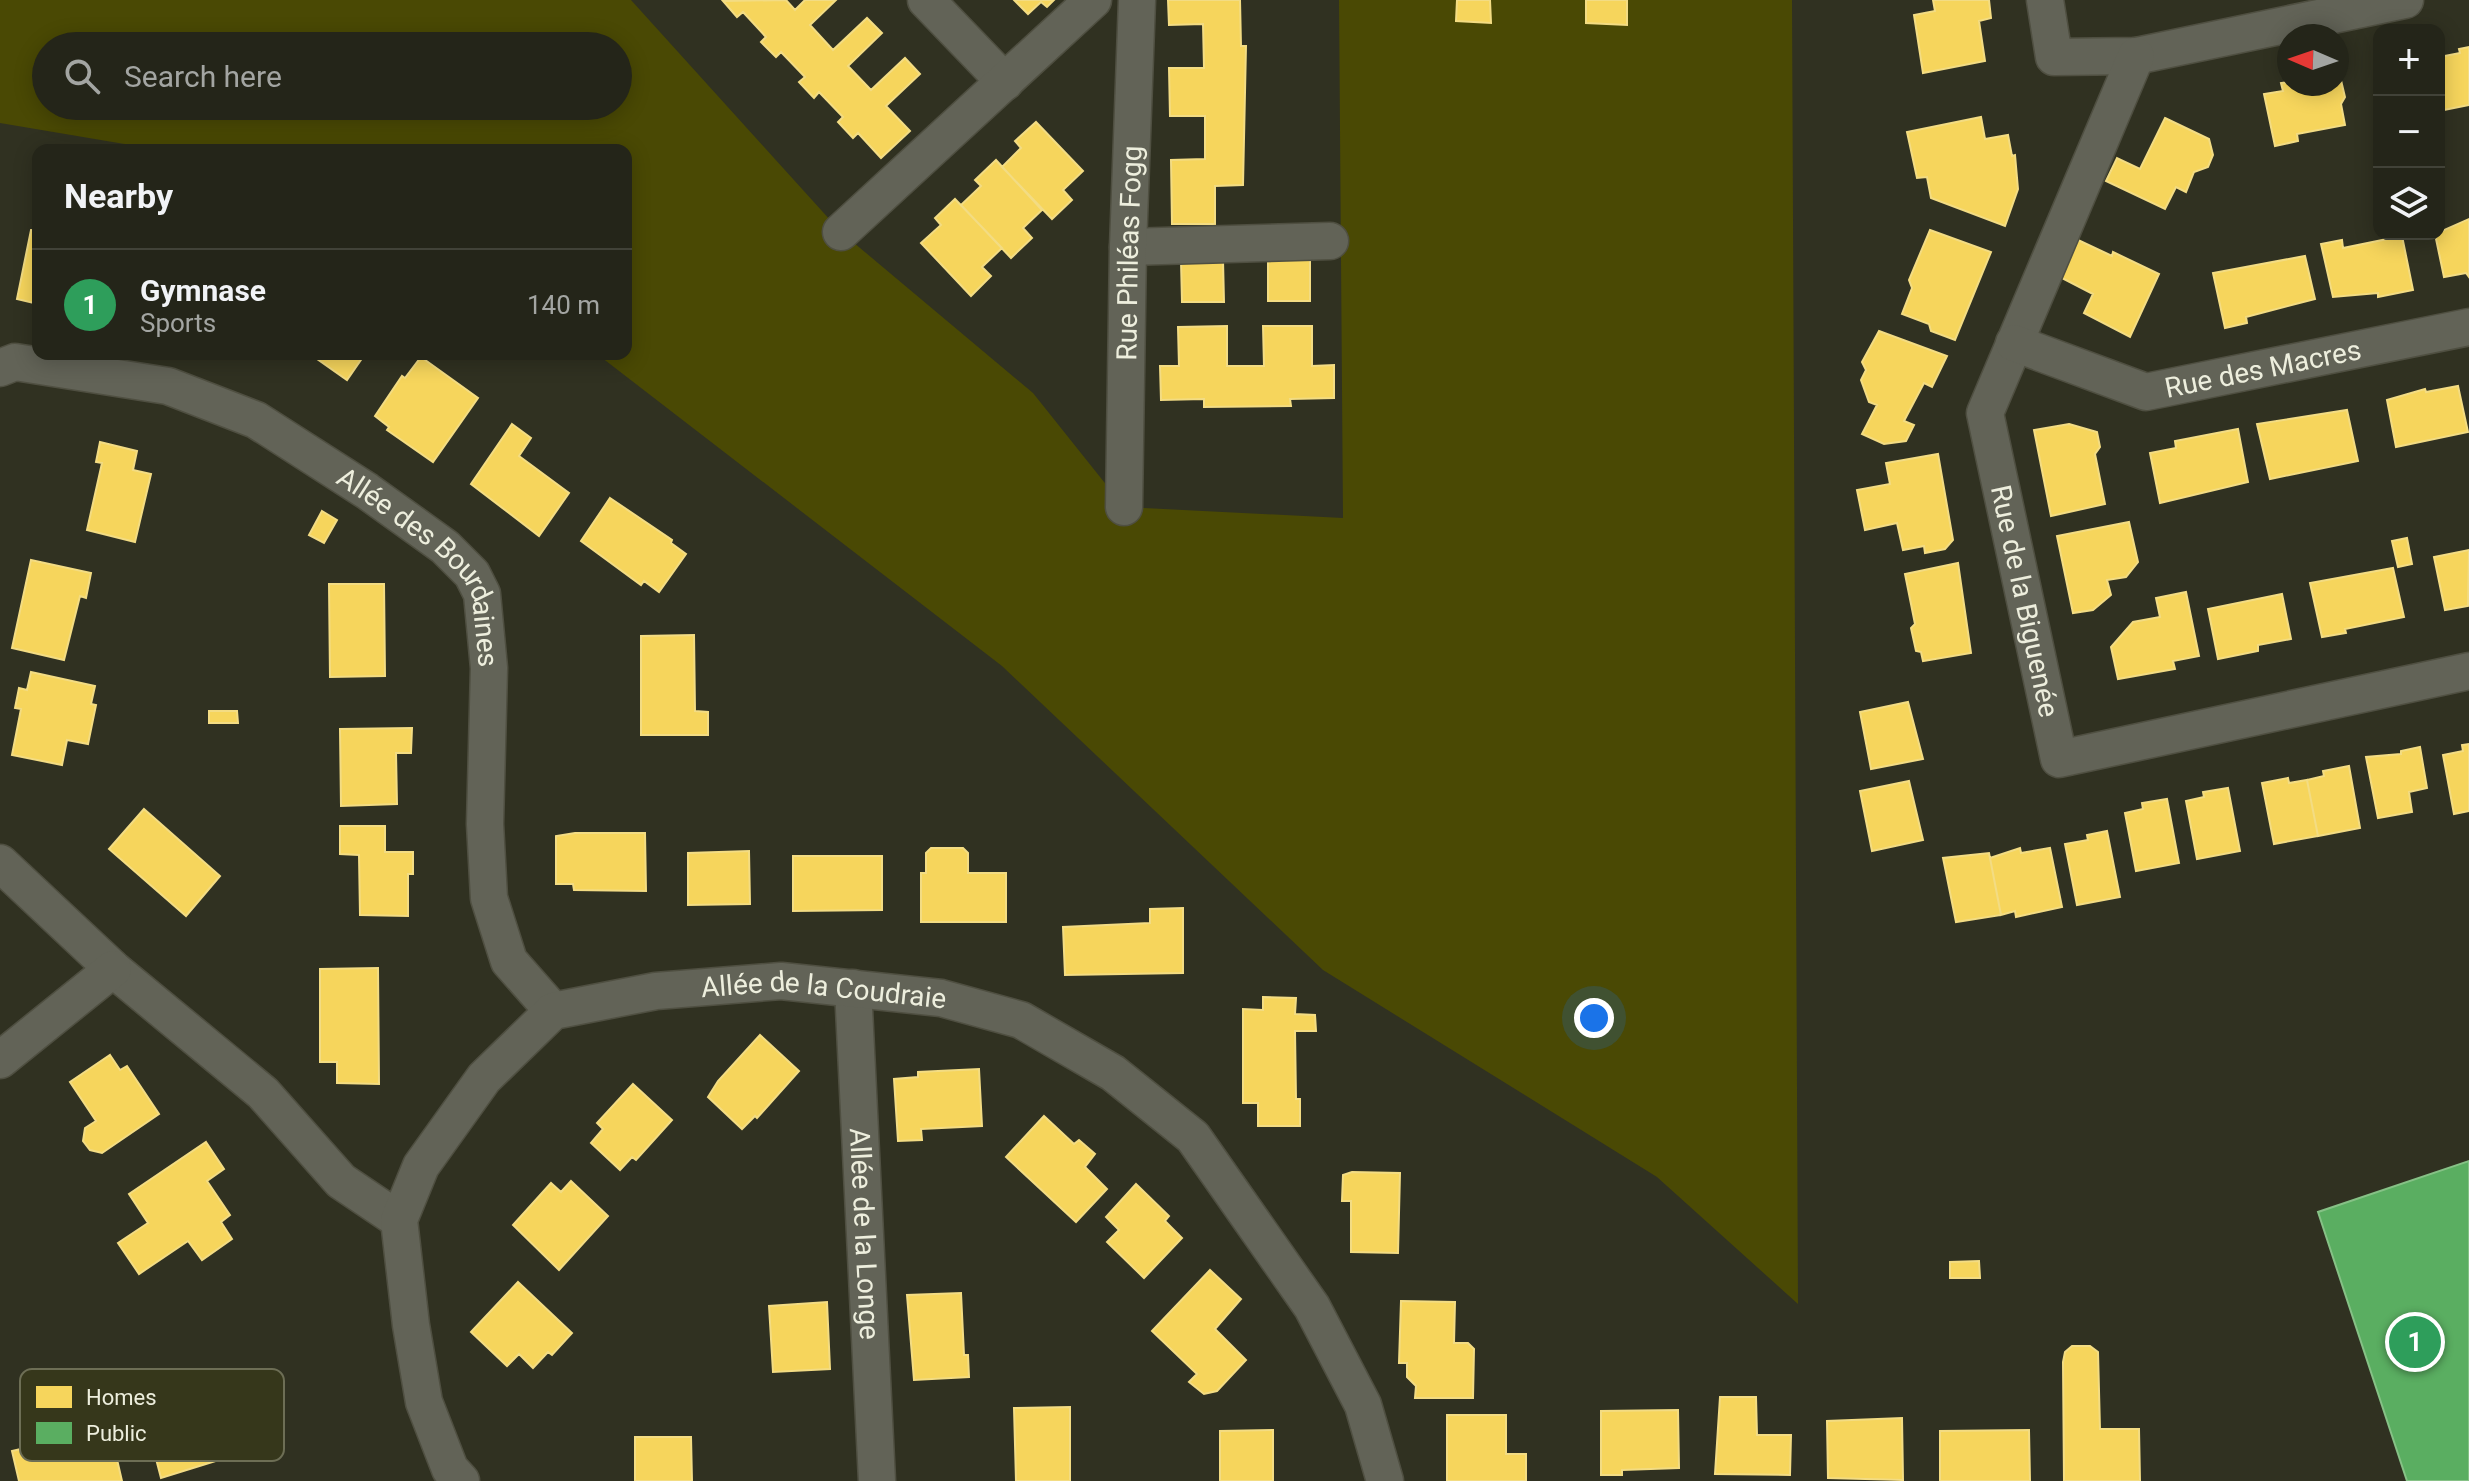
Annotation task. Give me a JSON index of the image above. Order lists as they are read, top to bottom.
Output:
{
  "streets": {
    "street": [
      "Rue Philéas Fogg",
      "Rue des Macres",
      "Allée des Bourdaines",
      "Rue de la Biguenée",
      "Allée de la Coudraie",
      "Allée de la Longe"
    ]
  },
  "crossings": [
    ["Rue des Macres", "Rue de la Biguenée"],
    ["Allée des Bourdaines", "Allée de la Coudraie"],
    ["Allée de la Coudraie", "Allée de la Longe"]
  ],
  "legend": ["Homes", "Public"],
  "north": "left",
  "page": {
    "map_buttons": ["+", "−"],
    "search": "Search here",
    "heading": "Nearby",
    "list": [
      {
        "mark": "1",
        "name": "Gymnase",
        "note": "Sports",
        "value": "140 m"
      }
    ],
    "pins": "1"
  }
}
